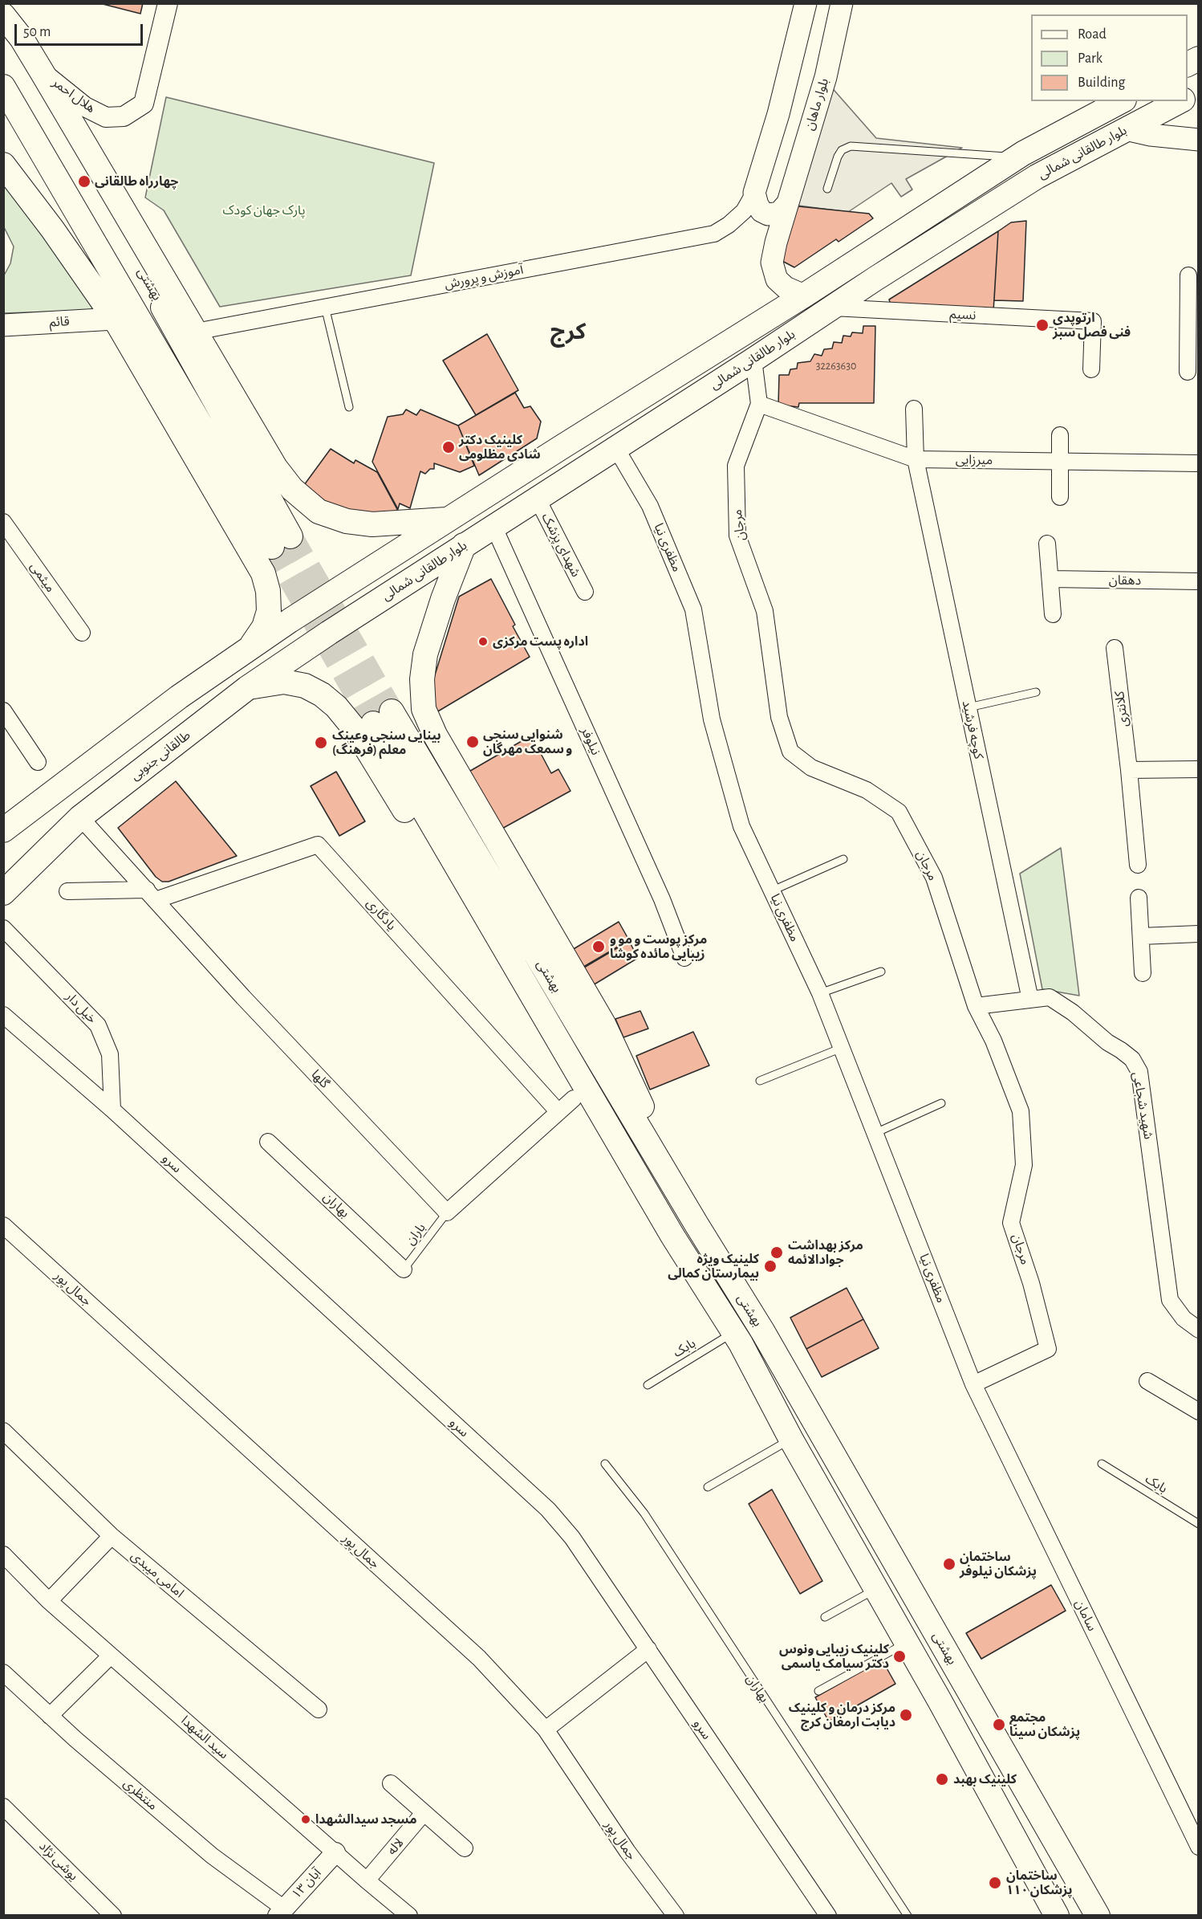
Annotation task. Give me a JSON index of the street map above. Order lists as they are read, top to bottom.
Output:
{
  "streets": {
    "main road": [
      "بلوار ماهان",
      "بلوار طالقانی شمالی",
      "بهشتى",
      "قائم",
      "طالقانی جنوبی"
    ],
    "street": [
      "هلال احمر",
      "آموزش و پرورش",
      "نسیم",
      "میرزایی",
      "مرجان",
      "شهدای پزشک",
      "مظفری نیا",
      "میثمی",
      "دهقان",
      "کلانتری",
      "كوچه فرشيد",
      "نیلوفر",
      "یادگاری",
      "خیل دار",
      "گلها",
      "شهید شجاعی",
      "سرو",
      "بهاران",
      "جمال پور",
      "امامی میبدی",
      "سامان",
      "سید الشهدا",
      "منتظری",
      "لاله",
      "یوشی نژاد",
      "۱۳ آبان"
    ],
    "lane": ["باران", "بابک"]
  },
  "crossings": [
    ["بلوار ماهان", "بلوار طالقانی شمالی"],
    ["بلوار طالقانی شمالی", "نسیم"],
    ["بلوار طالقانی شمالی", "مرجان"],
    ["بلوار طالقانی شمالی", "شهدای پزشک"],
    ["بلوار طالقانی شمالی", "مظفری نیا"],
    ["بلوار طالقانی شمالی", "نیلوفر"],
    ["بلوار طالقانی شمالی", "طالقانی جنوبی"],
    ["بهشتى", "بابک"],
    ["میرزایی", "مرجان"],
    ["میرزایی", "كوچه فرشيد"],
    ["مرجان", "مظفری نیا"],
    ["مرجان", "شهید شجاعی"],
    ["مرجان", "سامان"],
    ["مظفری نیا", "سامان"],
    ["كوچه فرشيد", "شهید شجاعی"],
    ["طالقانی جنوبی", "گلها"],
    ["یادگاری", "گلها"],
    ["خیل دار", "سرو"],
    ["گلها", "باران"],
    ["بهاران", "باران"],
    ["سید الشهدا", "لاله"],
    ["سید الشهدا", "۱۳ آبان"],
    ["منتظری", "۱۳ آبان"]
  ],
  "districts": ["کرج"],
  "parks": ["پارک جهان کودک"],
  "places": [
    "چهارراه طالقانی",
    "ارتوپدی فنی فصل سبز",
    "کلینیک دکتر شادی مظلومی",
    "اداره پست مرکزی",
    "شنوایی سنجی و سمعک مهرگان",
    "بینایی سنجی وعینک معلم (فرهنگ)",
    "مرکز پوست و مو و زیبایی مائده کوشا",
    "مرکز بهداشت جوادالائمه",
    "کلینیک ویژه بیمارستان کمالی",
    "ساختمان پزشکان نیلوفر",
    "کلینیک زیبایی ونوس دکتر سیامک یاسمی",
    "مرکز درمان و کلینیک دیابت ارمغان کرج",
    "مجتمع پزشکان سینا",
    "کلینیک بهبد",
    "مسجد سیدالشهدا",
    "ساختمان پزشکان ۱۱۰"
  ],
  "house_numbers": ["32263630"],
  "legend": ["Road", "Park", "Building"],
  "scale_bar": "50 m"
}
